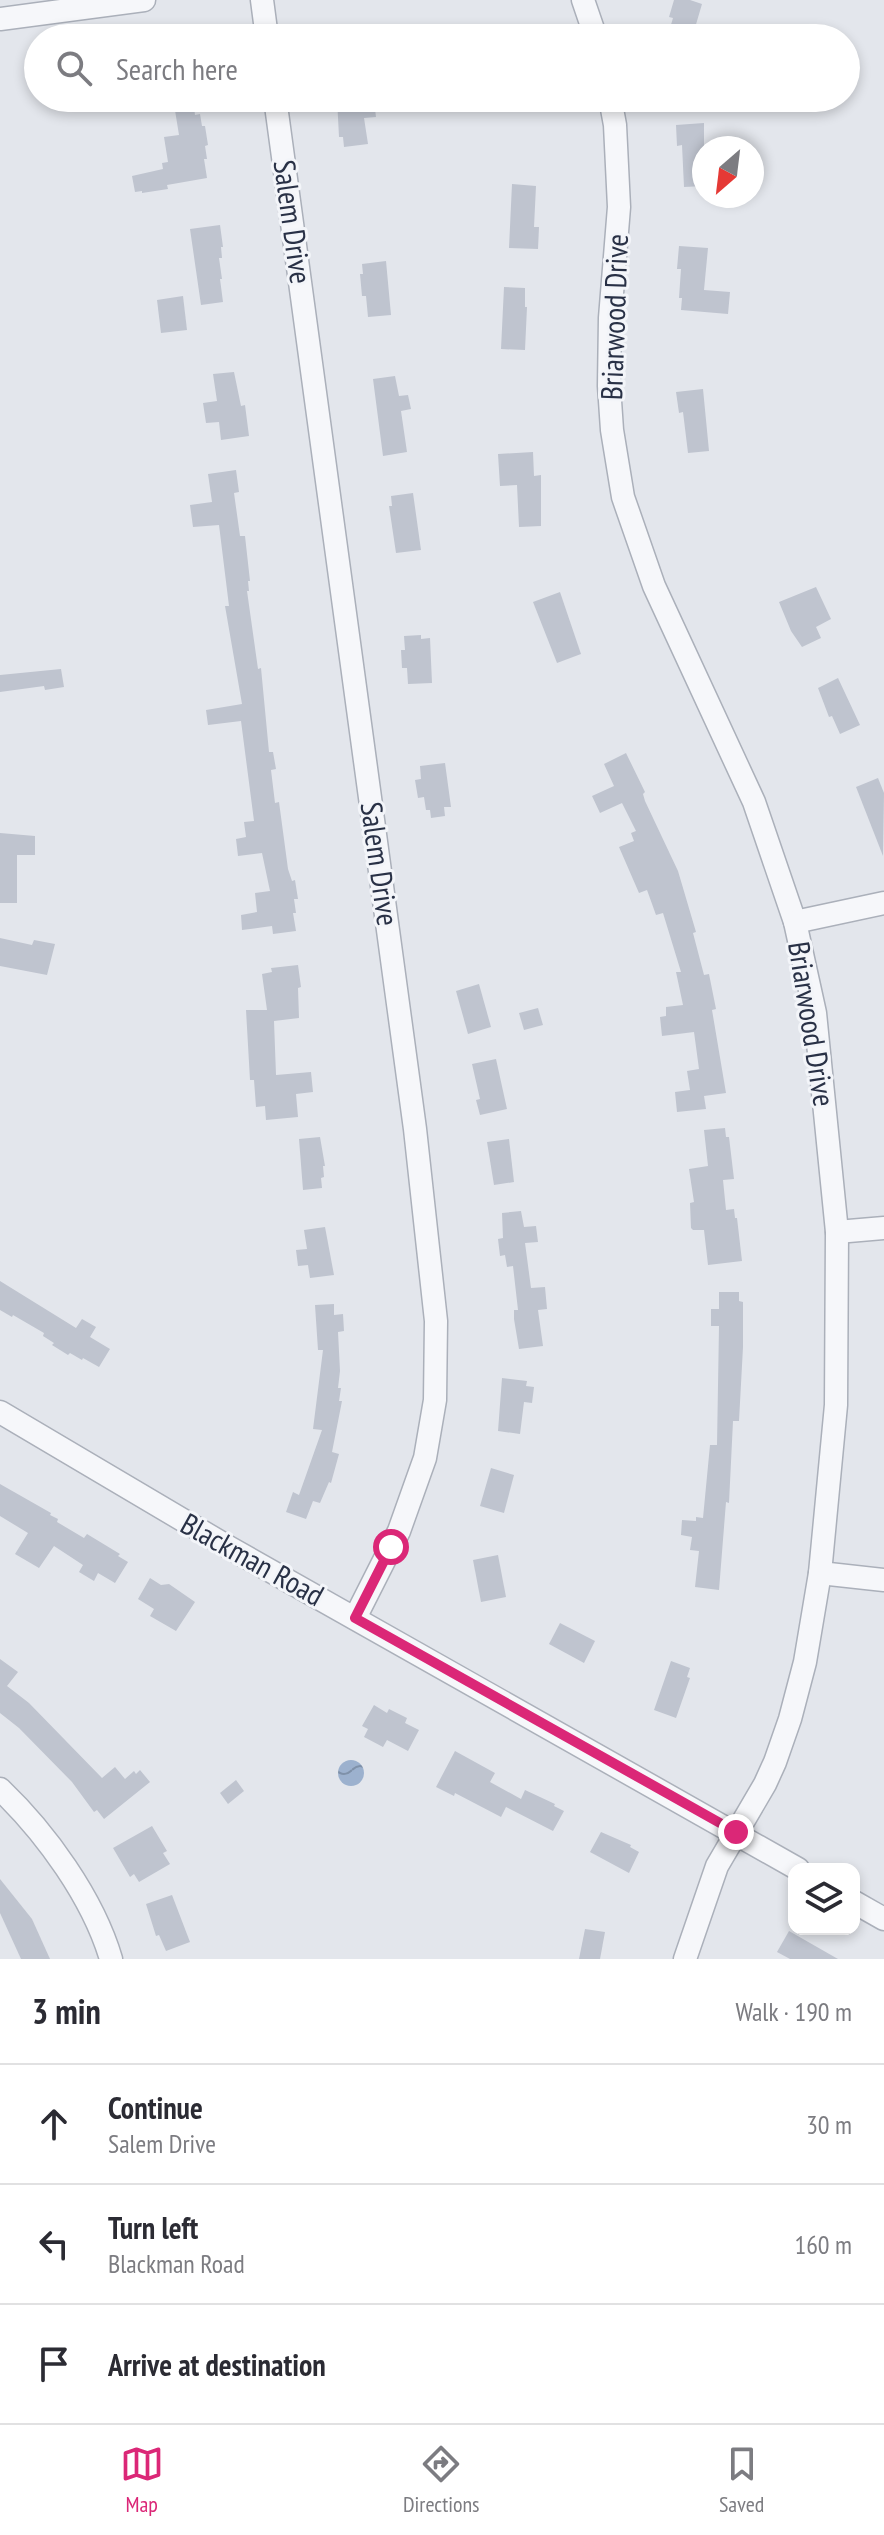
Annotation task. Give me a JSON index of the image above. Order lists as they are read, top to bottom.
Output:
{
  "streets": {
    "street": ["Salem Drive", "Briarwood Drive", "Blackman Road"]
  },
  "crossings": [
    ["Salem Drive", "Blackman Road"],
    ["Briarwood Drive", "Blackman Road"]
  ],
  "north": "bottom left",
  "page": {
    "search": "Search here",
    "heading": ["3 min", "Walk · 190 m"],
    "list": [
      ["Continue", "Salem Drive", "30 m"],
      ["Turn left", "Blackman Road", "160 m"],
      "Arrive at destination"
    ],
    "nav": ["Map", "Directions", "Saved"]
  }
}
